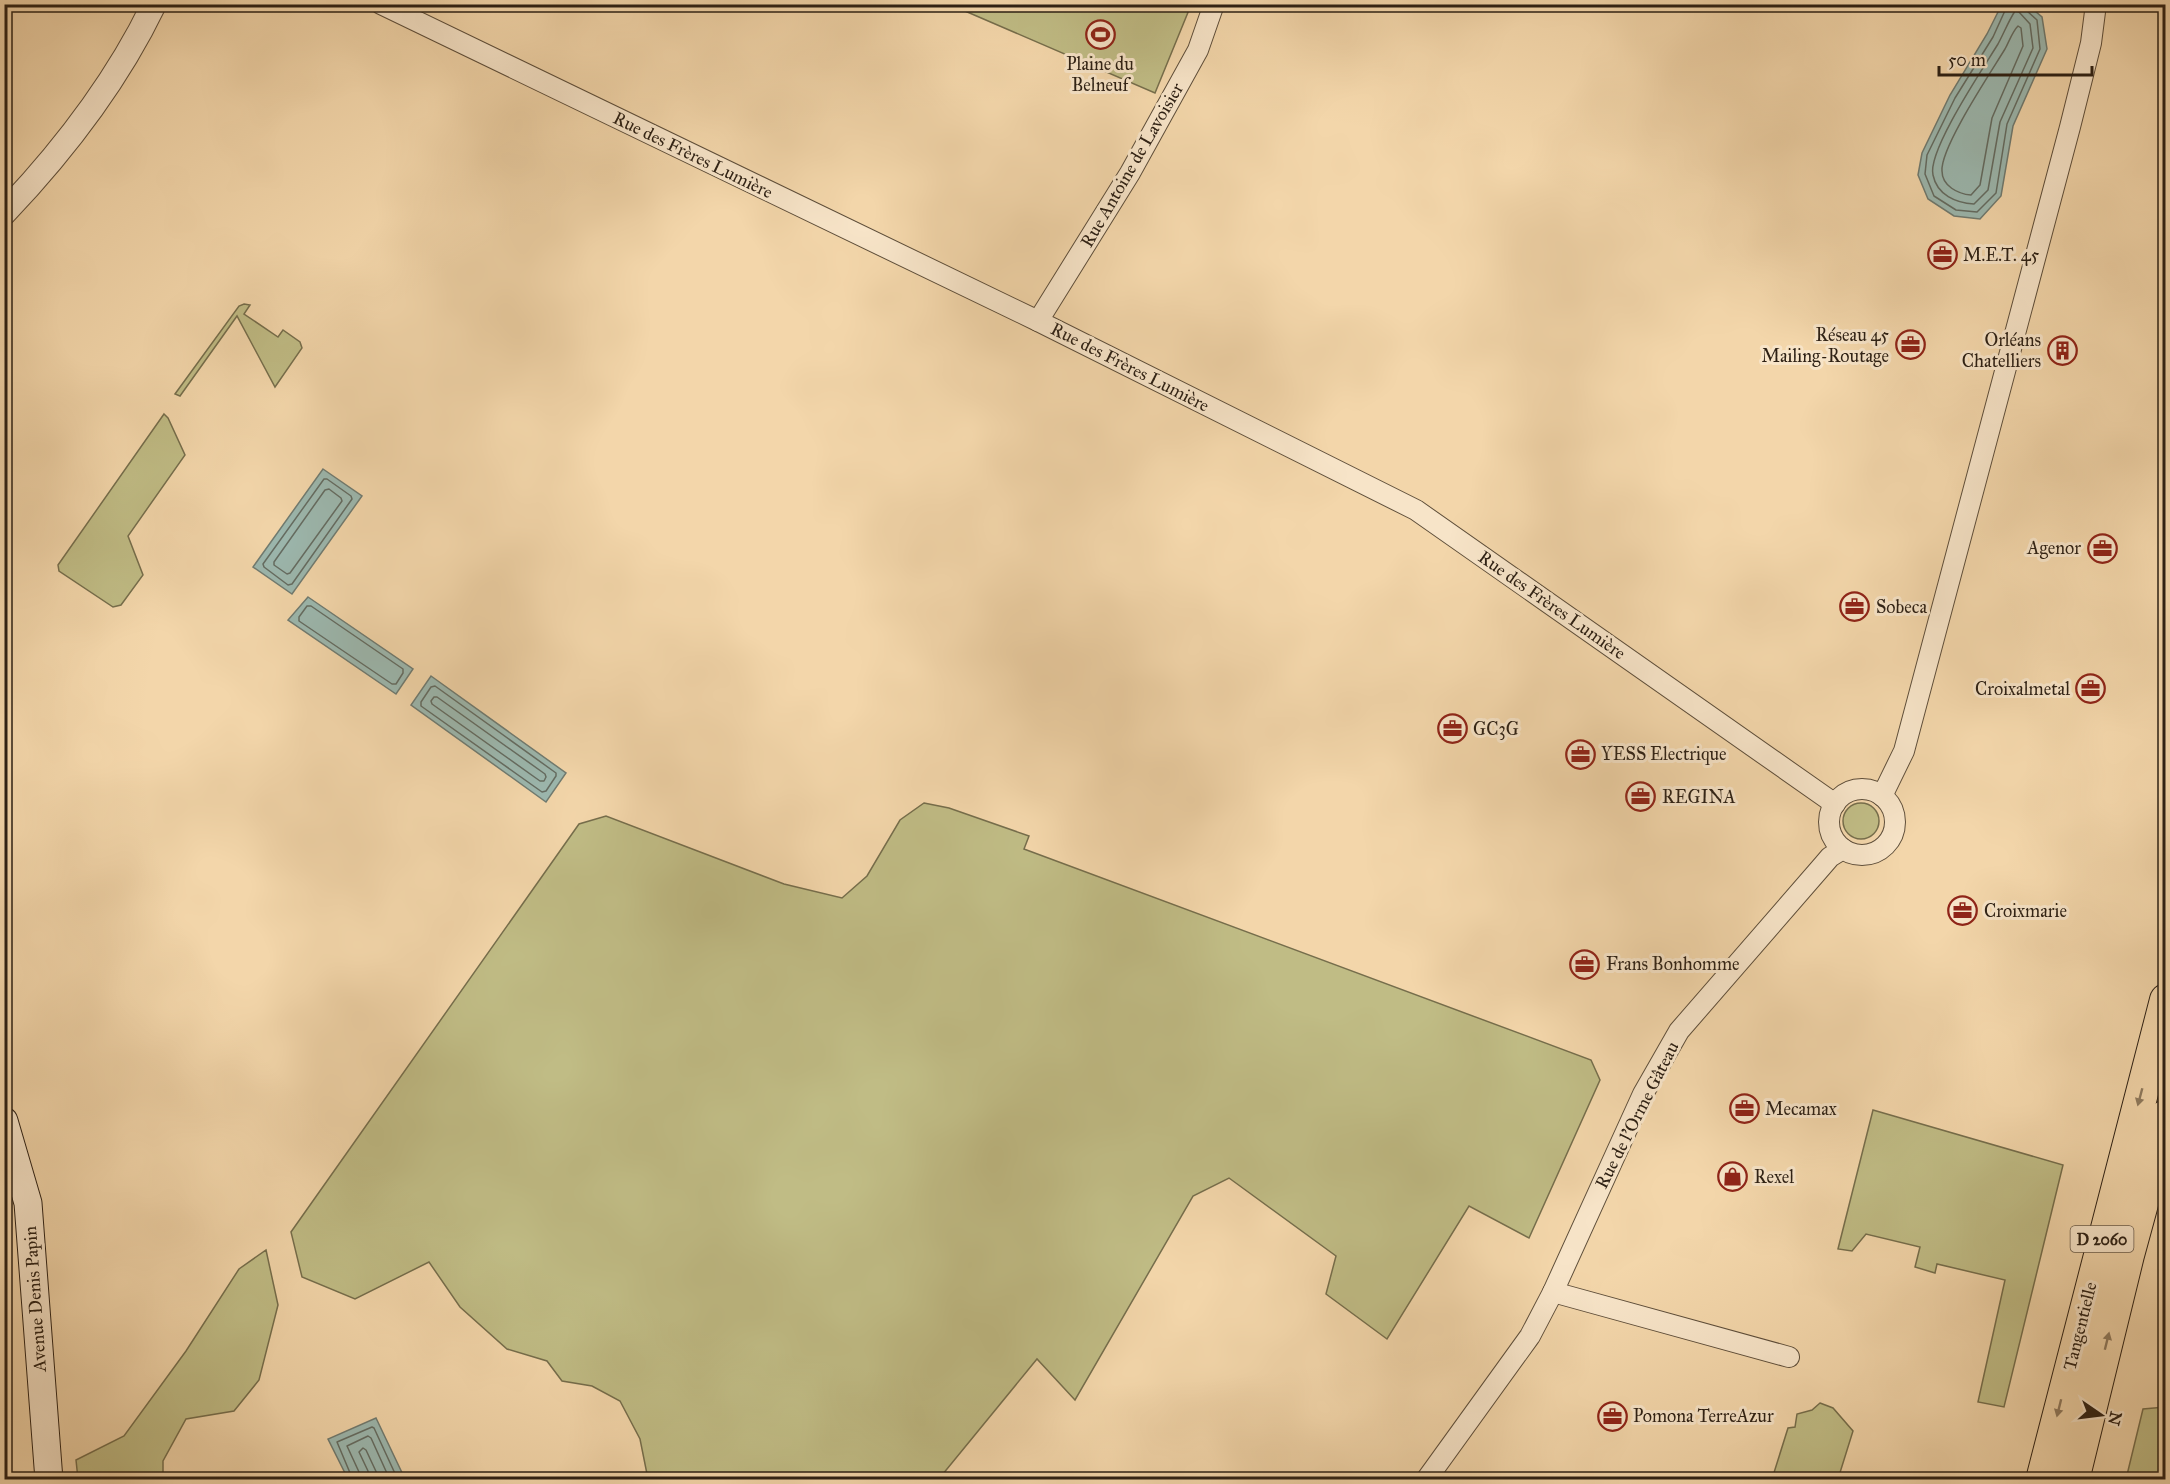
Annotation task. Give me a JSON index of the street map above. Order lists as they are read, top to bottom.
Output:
{
  "streets": {
    "highway": ["D 2060", "Tangentielle"],
    "main road": ["Avenue Denis Papin"],
    "street": ["Rue des Frères Lumière", "Rue Antoine de Lavoisier", "Rue de l'Orme Gâteau"]
  },
  "crossings": [
    ["Rue des Frères Lumière", "Rue Antoine de Lavoisier"],
    ["Rue des Frères Lumière", "Rue de l'Orme Gâteau"]
  ],
  "places": {
    "sports": ["Plaine du Belneuf"],
    "office": [
      "M.E.T. 45",
      "Réseau 45 Mailing-Routage",
      "Agenor",
      "Sobeca",
      "Croixalmetal",
      "GC3G",
      "YESS Electrique",
      "REGINA",
      "Croixmarie",
      "Frans Bonhomme",
      "Mecamax",
      "Pomona TerreAzur"
    ],
    "building": ["Orléans Chatelliers"],
    "shop": ["Rexel"]
  },
  "scale_bar": "50 m",
  "north": "right"
}
